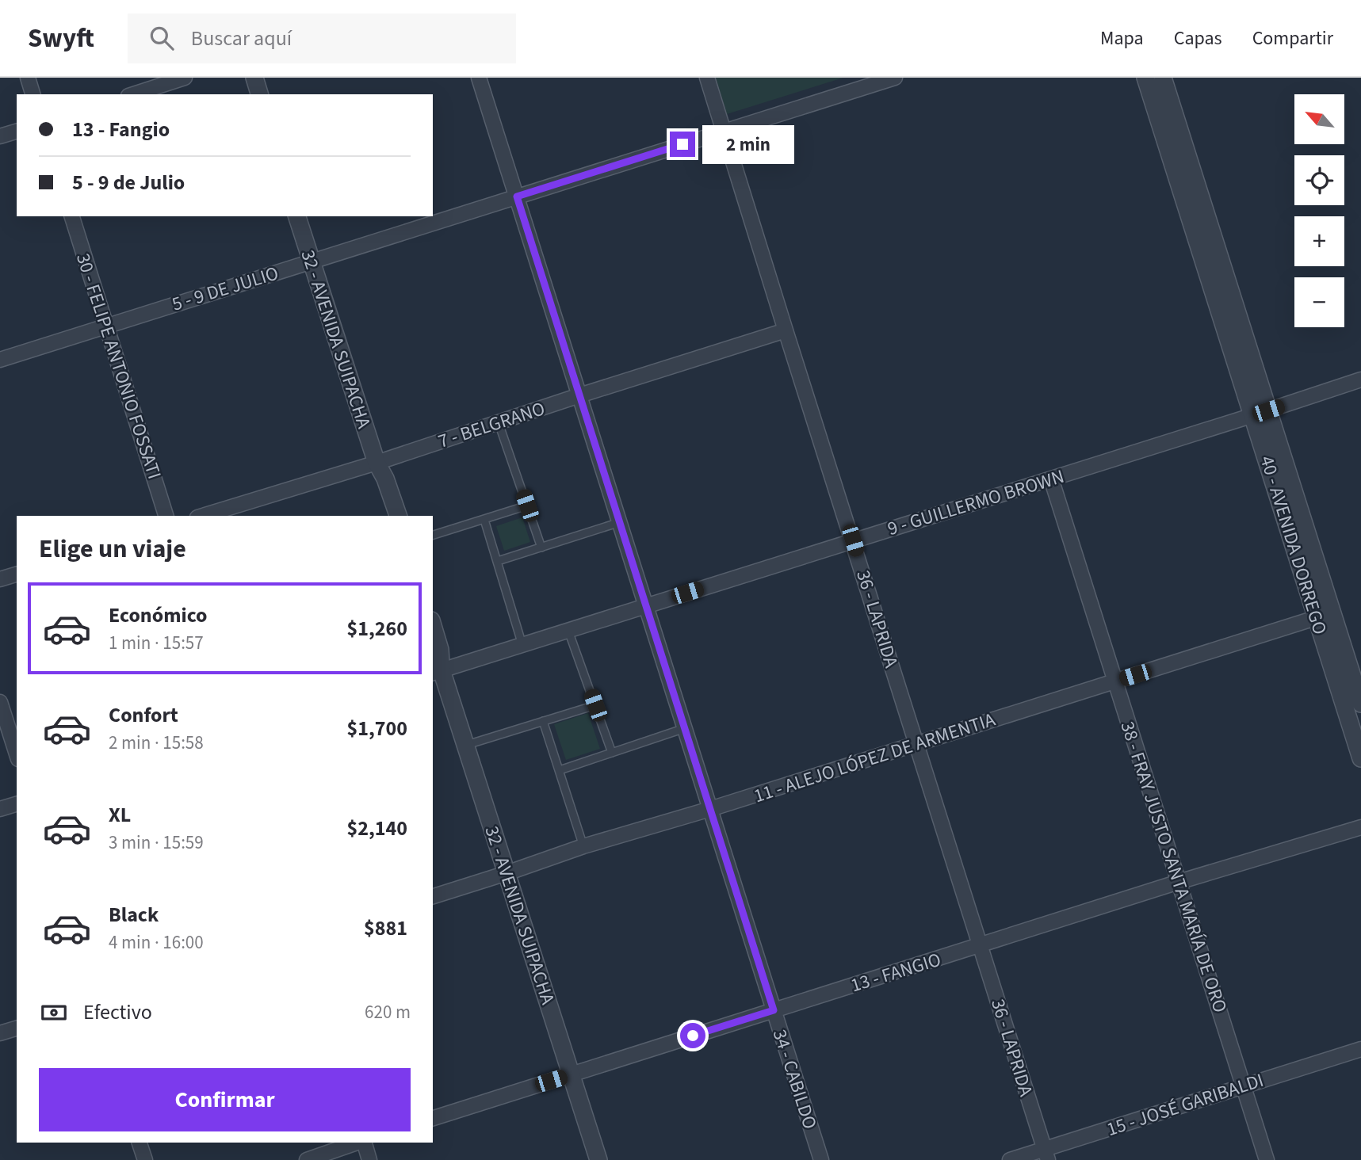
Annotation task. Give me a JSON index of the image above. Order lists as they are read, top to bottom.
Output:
{
  "streets": {
    "street": [
      "5 - 9 DE JULIO",
      "32 - AVENIDA SUIPACHA",
      "30 - FELIPE ANTONIO FOSSATI",
      "7 - BELGRANO",
      "9 - GUILLERMO BROWN",
      "40 - AVENIDA DORREGO",
      "36 - LAPRIDA",
      "11 - ALEJO LÓPEZ DE ARMENTIA",
      "38 - FRAY JUSTO SANTA MARÍA DE ORO",
      "13 - FANGIO",
      "34 - CABILDO",
      "15 - JOSÉ GARIBALDI"
    ]
  },
  "crossings": [
    ["5 - 9 DE JULIO", "32 - AVENIDA SUIPACHA"],
    ["5 - 9 DE JULIO", "30 - FELIPE ANTONIO FOSSATI"],
    ["5 - 9 DE JULIO", "36 - LAPRIDA"],
    ["5 - 9 DE JULIO", "34 - CABILDO"],
    ["32 - AVENIDA SUIPACHA", "7 - BELGRANO"],
    ["32 - AVENIDA SUIPACHA", "9 - GUILLERMO BROWN"],
    ["32 - AVENIDA SUIPACHA", "11 - ALEJO LÓPEZ DE ARMENTIA"],
    ["32 - AVENIDA SUIPACHA", "13 - FANGIO"],
    ["7 - BELGRANO", "36 - LAPRIDA"],
    ["7 - BELGRANO", "34 - CABILDO"],
    ["9 - GUILLERMO BROWN", "40 - AVENIDA DORREGO"],
    ["9 - GUILLERMO BROWN", "36 - LAPRIDA"],
    ["9 - GUILLERMO BROWN", "38 - FRAY JUSTO SANTA MARÍA DE ORO"],
    ["9 - GUILLERMO BROWN", "34 - CABILDO"],
    ["40 - AVENIDA DORREGO", "11 - ALEJO LÓPEZ DE ARMENTIA"],
    ["36 - LAPRIDA", "11 - ALEJO LÓPEZ DE ARMENTIA"],
    ["36 - LAPRIDA", "13 - FANGIO"],
    ["36 - LAPRIDA", "15 - JOSÉ GARIBALDI"],
    ["11 - ALEJO LÓPEZ DE ARMENTIA", "38 - FRAY JUSTO SANTA MARÍA DE ORO"],
    ["11 - ALEJO LÓPEZ DE ARMENTIA", "34 - CABILDO"],
    ["38 - FRAY JUSTO SANTA MARÍA DE ORO", "13 - FANGIO"],
    ["38 - FRAY JUSTO SANTA MARÍA DE ORO", "15 - JOSÉ GARIBALDI"],
    ["13 - FANGIO", "34 - CABILDO"]
  ],
  "north": "top left",
  "page": {
    "header": "Swyft",
    "search": "Buscar aquí",
    "nav": ["Mapa", "Capas", "Compartir"],
    "map_buttons": ["+", "−"],
    "banner": ["13 - Fangio", "5 - 9 de Julio"],
    "bubble": "2 min",
    "heading": "Elige un viaje",
    "list": [
      {
        "name": "Económico",
        "note": "1 min · 15:57",
        "value": "$1,260"
      },
      {
        "name": "Confort",
        "note": "2 min · 15:58",
        "value": "$1,700"
      },
      {
        "name": "XL",
        "note": "3 min · 15:59",
        "value": "$2,140"
      },
      {
        "name": "Black",
        "note": "4 min · 16:00",
        "value": "$881"
      }
    ],
    "pay": ["Efectivo", "620 m"],
    "buttons": "Confirmar"
  }
}
